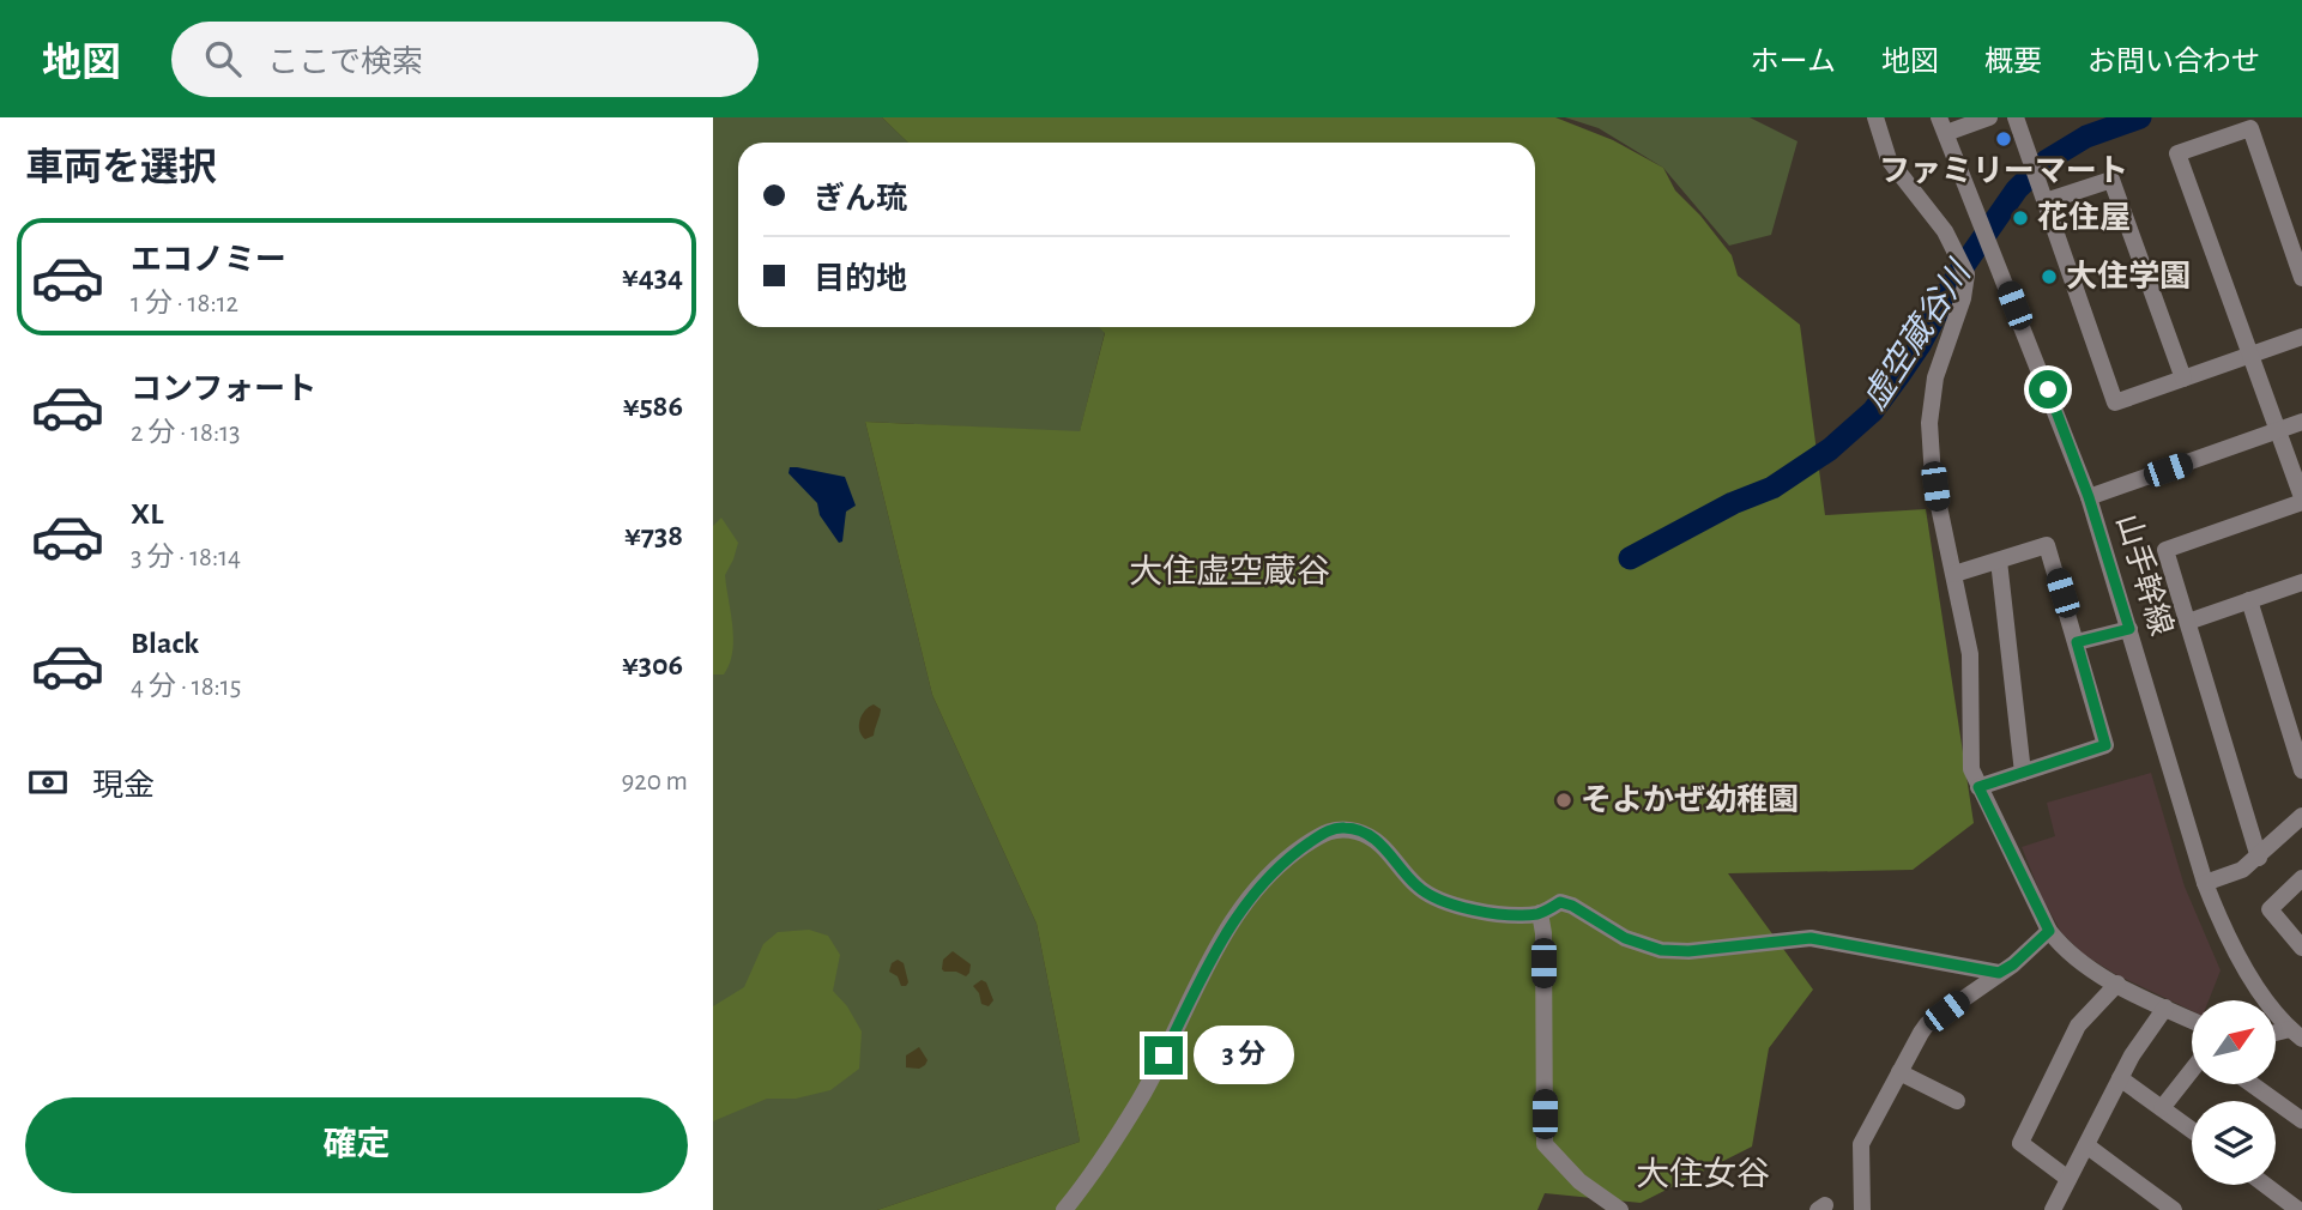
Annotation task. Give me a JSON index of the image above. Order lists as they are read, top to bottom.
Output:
{
  "streets": {
    "street": ["山手幹線"]
  },
  "districts": ["大住虚空蔵谷", "大住女谷"],
  "water": ["虚空蔵谷川"],
  "places": [
    "ファミリーマート",
    "花住屋",
    "大住学園",
    "そよかぜ幼稚園"
  ],
  "north": "top right",
  "page": {
    "header": "地図",
    "search": "ここで検索",
    "nav": [
      "ホーム",
      "地図",
      "概要",
      "お問い合わせ"
    ],
    "heading": "車両を選択",
    "banner": ["ぎん琉", "目的地"],
    "list": [
      {
        "name": "エコノミー",
        "note": "1 分 · 18:12",
        "value": "¥434"
      },
      {
        "name": "コンフォート",
        "note": "2 分 · 18:13",
        "value": "¥586"
      },
      {
        "name": "XL",
        "note": "3 分 · 18:14",
        "value": "¥738"
      },
      {
        "name": "Black",
        "note": "4 分 · 18:15",
        "value": "¥306"
      }
    ],
    "pay": ["現金", "920 m"],
    "bubble": "3 分",
    "buttons": "確定"
  }
}
